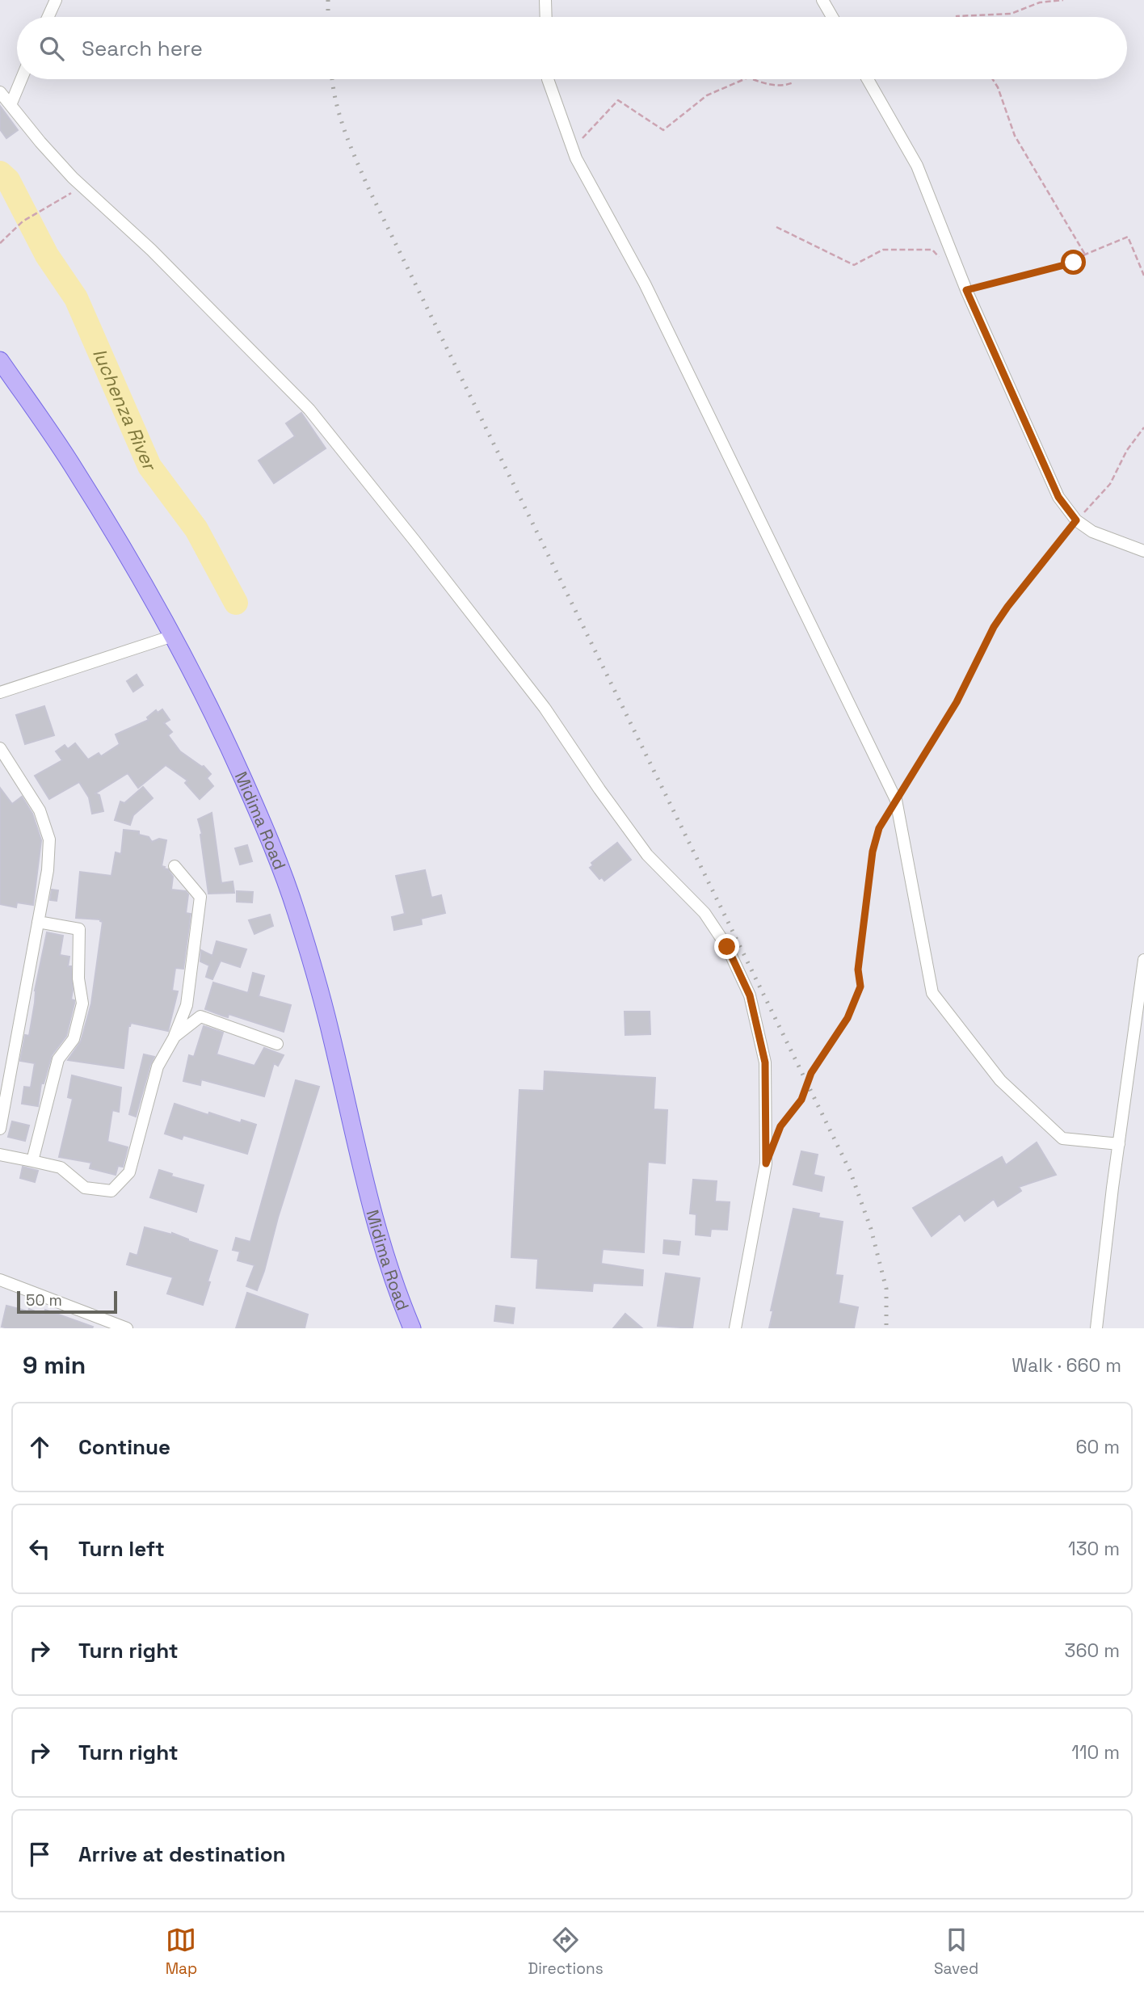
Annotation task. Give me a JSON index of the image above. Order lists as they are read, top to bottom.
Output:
{
  "streets": {
    "main road": ["Midima Road"]
  },
  "water": ["luchenza River"],
  "scale_bar": "50 m",
  "page": {
    "search": "Search here",
    "scale": "50 m",
    "heading": ["9 min", "Walk · 660 m"],
    "list": [
      ["Continue", "60 m"],
      ["Turn left", "130 m"],
      ["Turn right", "360 m"],
      ["Turn right", "110 m"],
      "Arrive at destination"
    ],
    "nav": ["Map", "Directions", "Saved"]
  }
}
